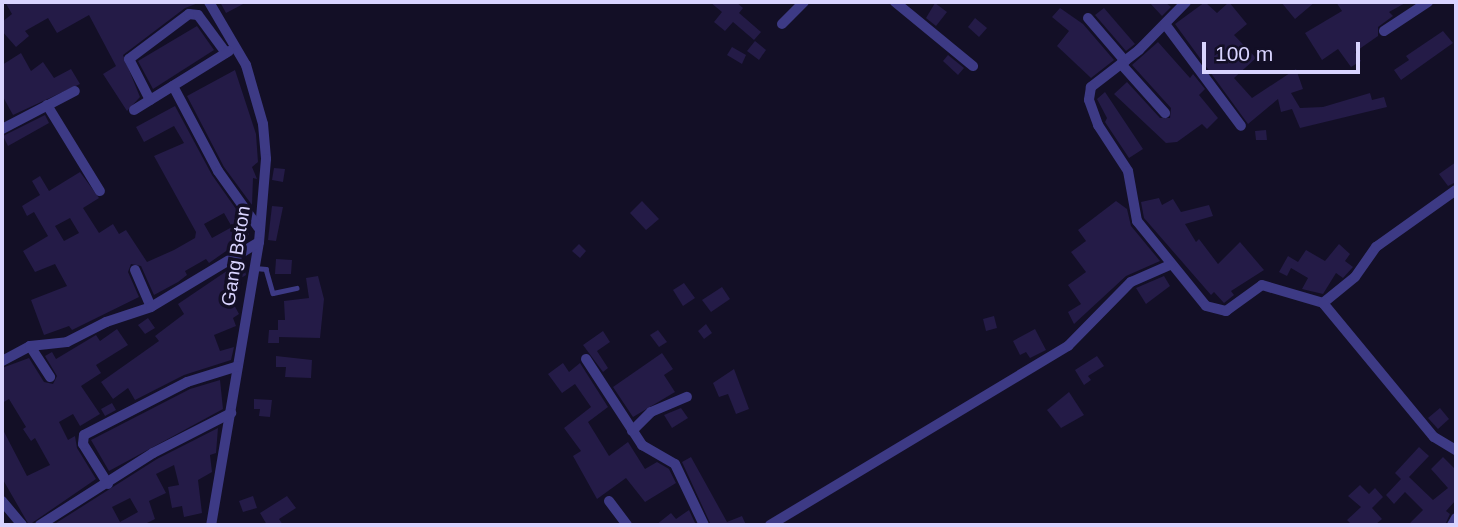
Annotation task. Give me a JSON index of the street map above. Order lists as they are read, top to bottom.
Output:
{
  "streets": {
    "street": ["Gang Beton"]
  },
  "scale_bar": "100 m"
}
